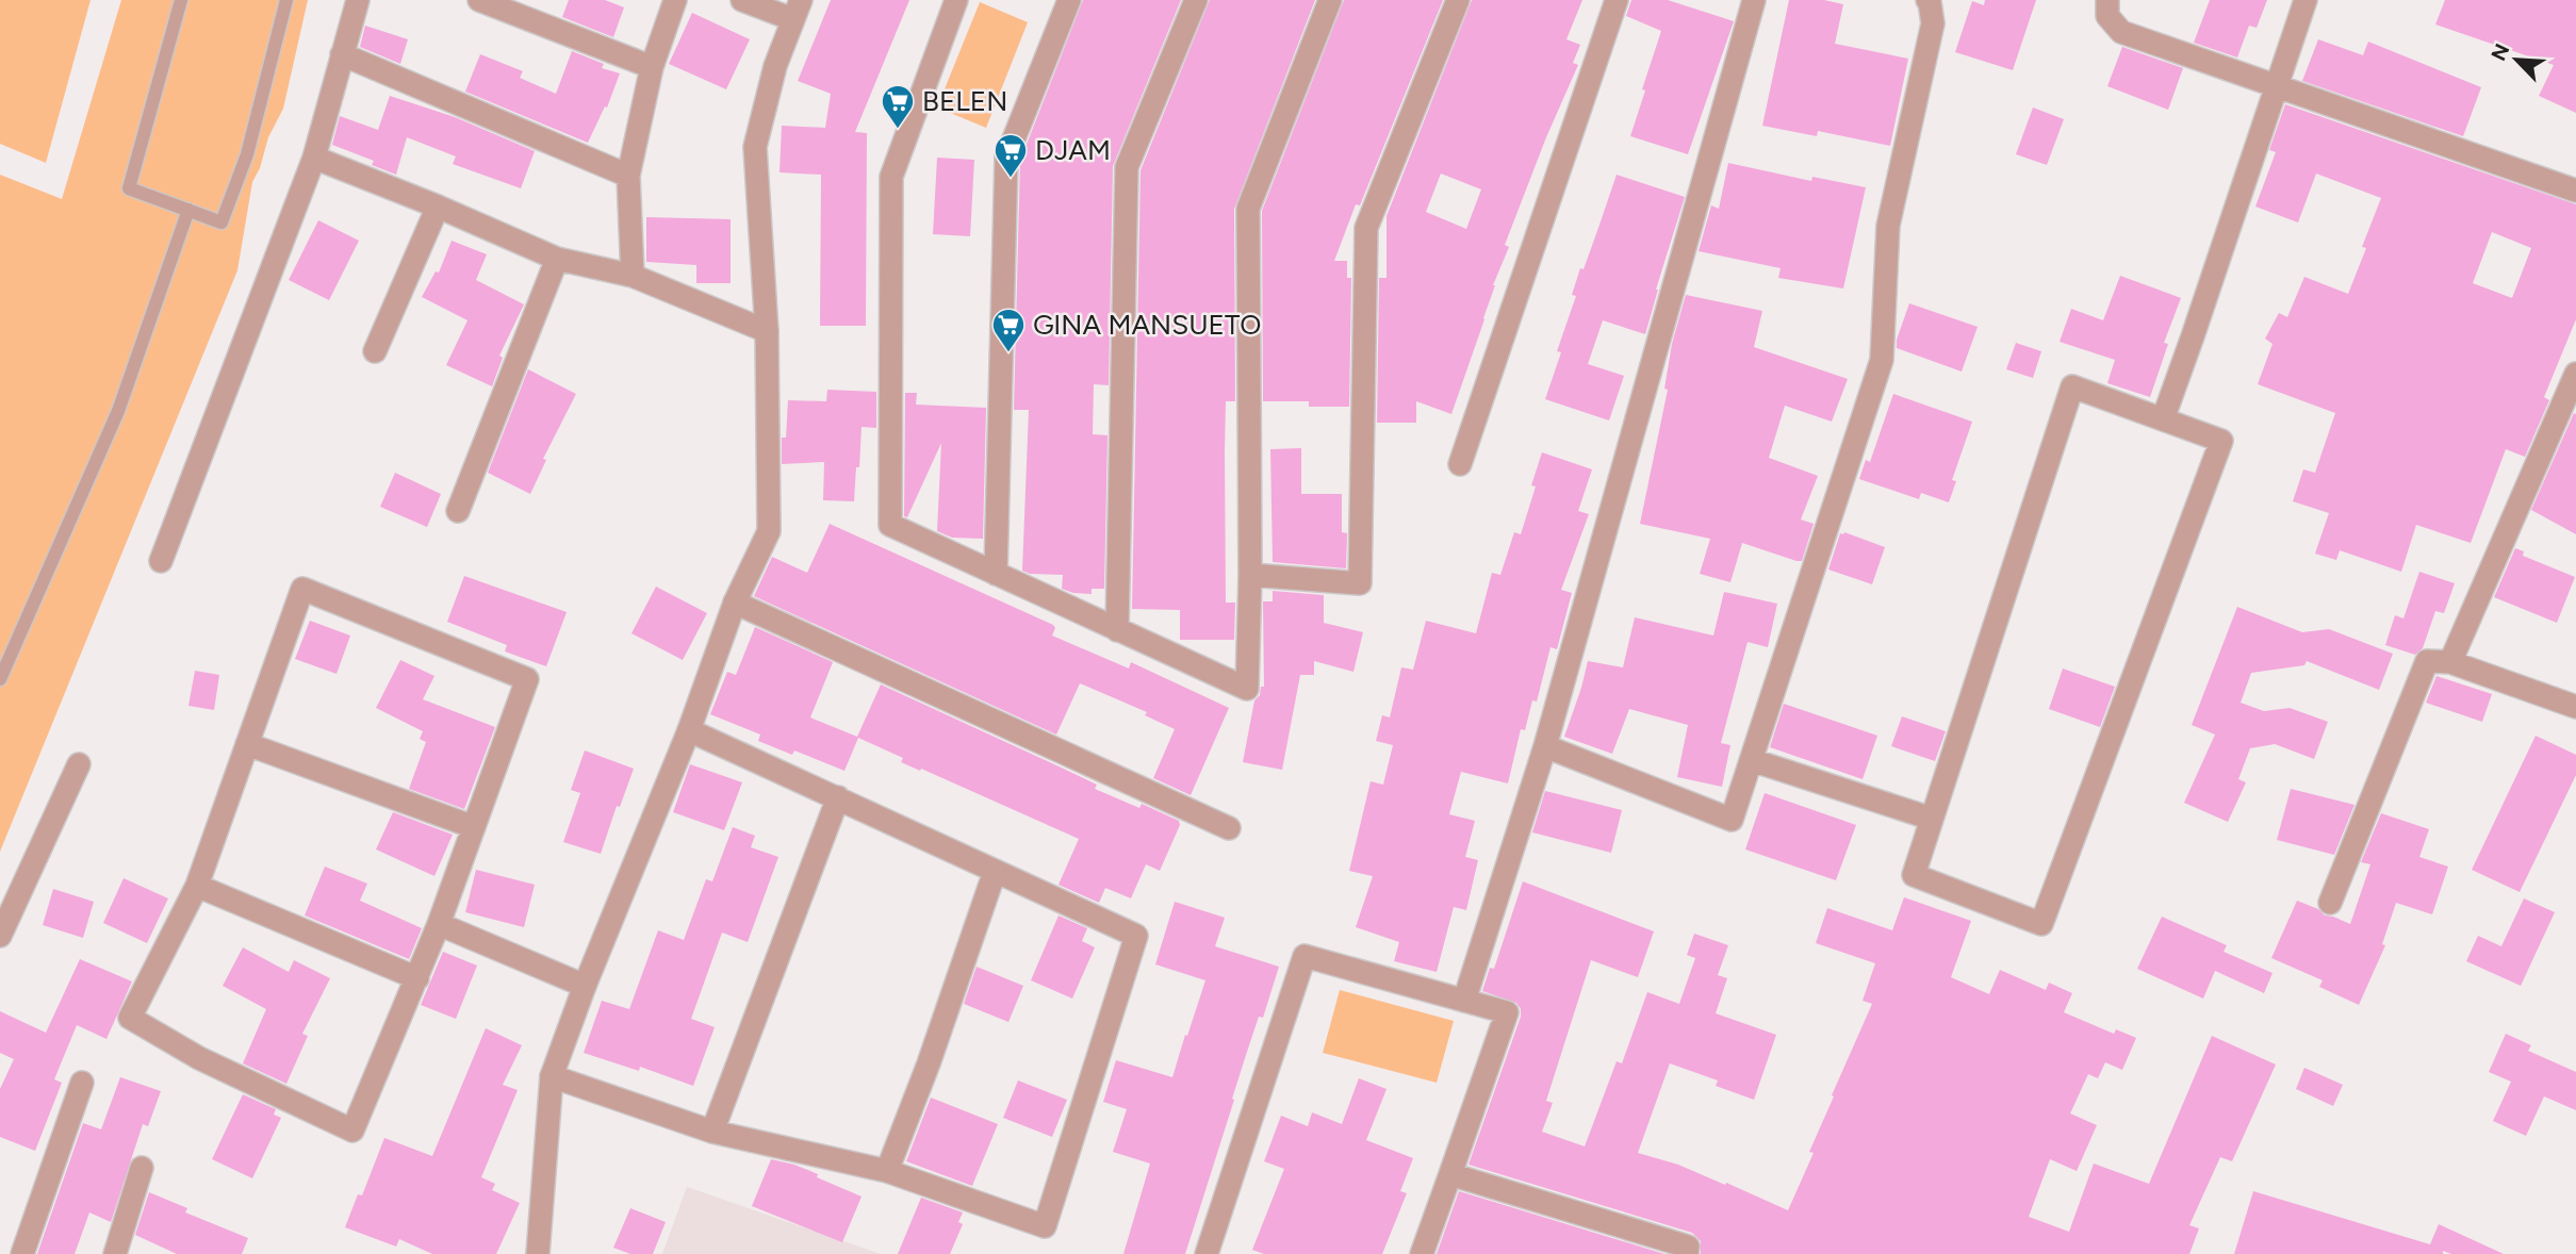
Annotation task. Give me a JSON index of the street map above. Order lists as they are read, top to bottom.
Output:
{
  "places": {
    "supermarket": ["BELEN", "DJAM", "GINA MANSUETO"]
  },
  "north": "top left"
}
